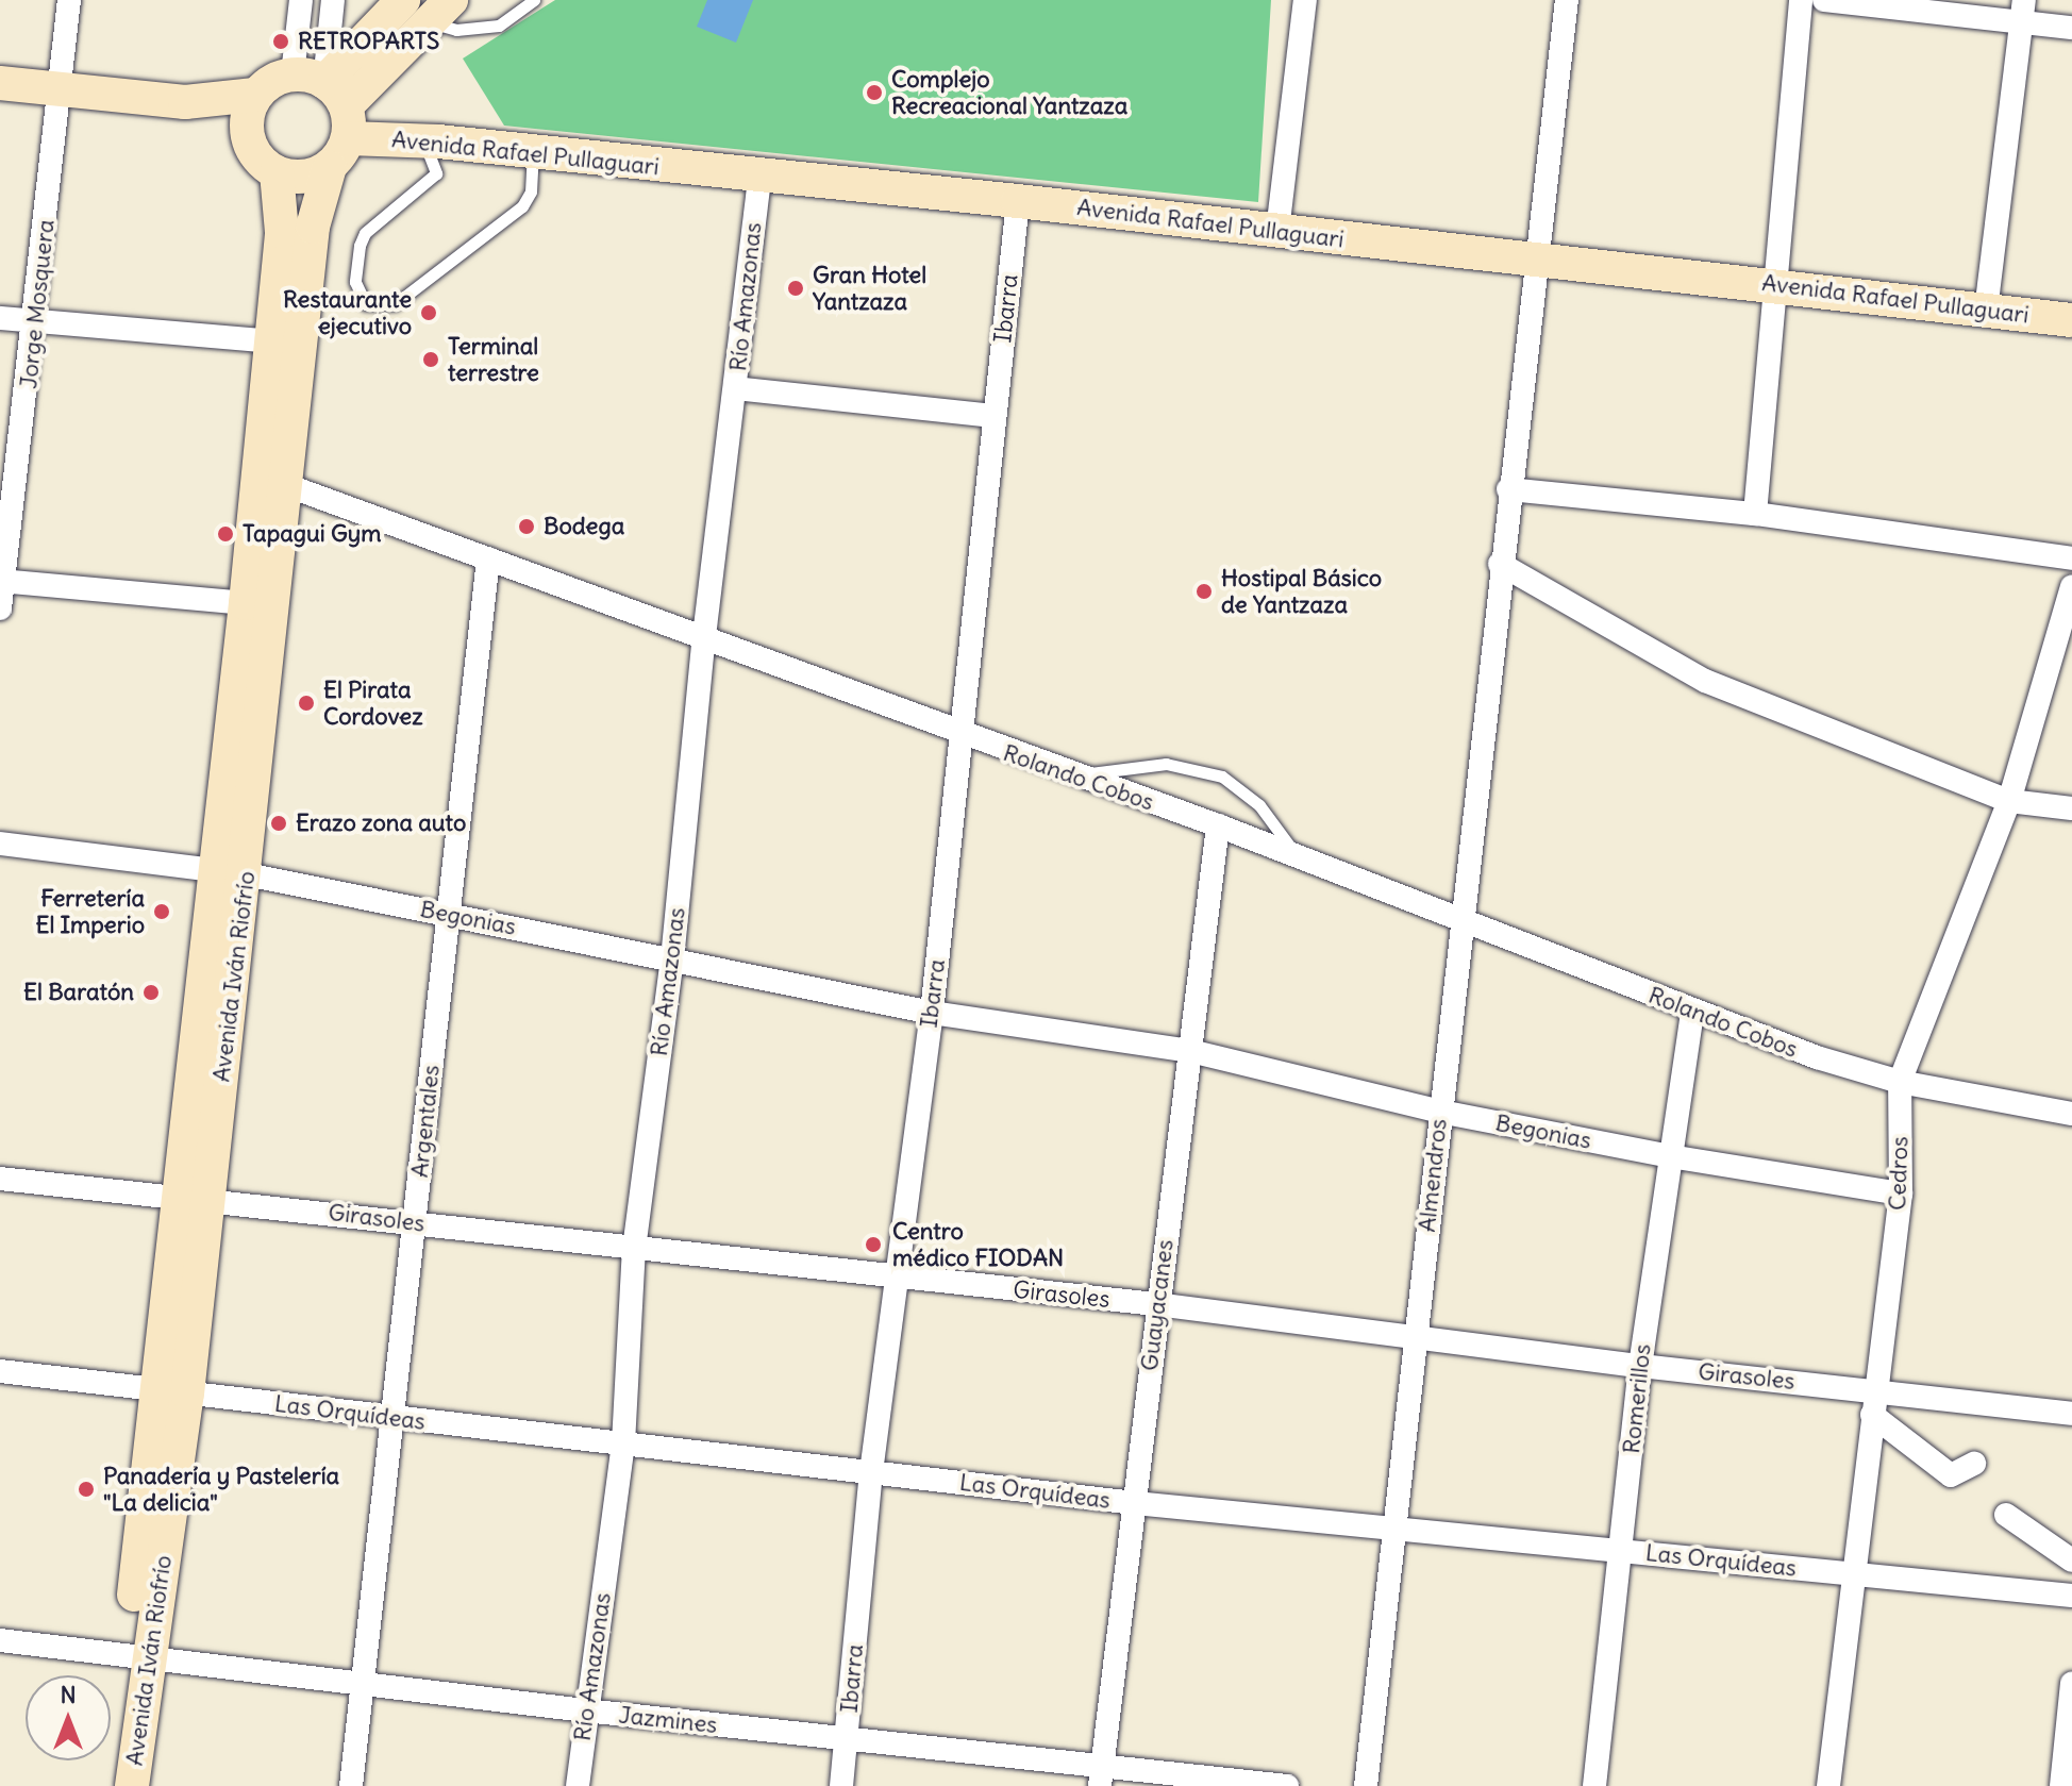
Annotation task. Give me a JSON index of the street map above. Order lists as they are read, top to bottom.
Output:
{
  "streets": {
    "main road": ["Avenida Rafael Pullaguari", "Avenida Iván Riofrío"],
    "street": [
      "Río Amazonas",
      "Jorge Mosquera",
      "Ibarra",
      "Rolando Cobos",
      "Begonias",
      "Argentales",
      "Cedros",
      "Almendros",
      "Girasoles",
      "Guayacanes",
      "Romerillos",
      "Las Orquídeas",
      "Jazmines"
    ]
  },
  "crossings": [
    ["Avenida Rafael Pullaguari", "Río Amazonas"],
    ["Avenida Rafael Pullaguari", "Ibarra"],
    ["Avenida Rafael Pullaguari", "Avenida Iván Riofrío"],
    ["Avenida Rafael Pullaguari", "Almendros"],
    ["Río Amazonas", "Rolando Cobos"],
    ["Río Amazonas", "Begonias"],
    ["Río Amazonas", "Girasoles"],
    ["Río Amazonas", "Las Orquídeas"],
    ["Río Amazonas", "Jazmines"],
    ["Ibarra", "Rolando Cobos"],
    ["Ibarra", "Begonias"],
    ["Ibarra", "Girasoles"],
    ["Ibarra", "Las Orquídeas"],
    ["Ibarra", "Jazmines"],
    ["Rolando Cobos", "Avenida Iván Riofrío"],
    ["Rolando Cobos", "Argentales"],
    ["Rolando Cobos", "Cedros"],
    ["Rolando Cobos", "Almendros"],
    ["Rolando Cobos", "Guayacanes"],
    ["Rolando Cobos", "Romerillos"],
    ["Begonias", "Avenida Iván Riofrío"],
    ["Begonias", "Argentales"],
    ["Begonias", "Cedros"],
    ["Begonias", "Almendros"],
    ["Begonias", "Guayacanes"],
    ["Begonias", "Romerillos"],
    ["Avenida Iván Riofrío", "Girasoles"],
    ["Avenida Iván Riofrío", "Las Orquídeas"],
    ["Avenida Iván Riofrío", "Jazmines"],
    ["Argentales", "Girasoles"],
    ["Argentales", "Las Orquídeas"],
    ["Argentales", "Jazmines"],
    ["Cedros", "Girasoles"],
    ["Cedros", "Las Orquídeas"],
    ["Almendros", "Girasoles"],
    ["Almendros", "Las Orquídeas"],
    ["Girasoles", "Guayacanes"],
    ["Girasoles", "Romerillos"],
    ["Guayacanes", "Las Orquídeas"],
    ["Guayacanes", "Jazmines"],
    ["Romerillos", "Las Orquídeas"]
  ],
  "places": [
    "RETROPARTS",
    "Complejo Recreacional Yantzaza",
    "Gran Hotel Yantzaza",
    "Restaurante ejecutivo",
    "Terminal terrestre",
    "Bodega",
    "Tapagui Gym",
    "Hostipal Básico de Yantzaza",
    "El Pirata Cordovez",
    "Erazo zona auto",
    "Ferretería El Imperio",
    "El Baratón",
    "Centro médico FIODAN",
    "Panadería y Pastelería \"La delicia\""
  ],
  "north": "top"
}
